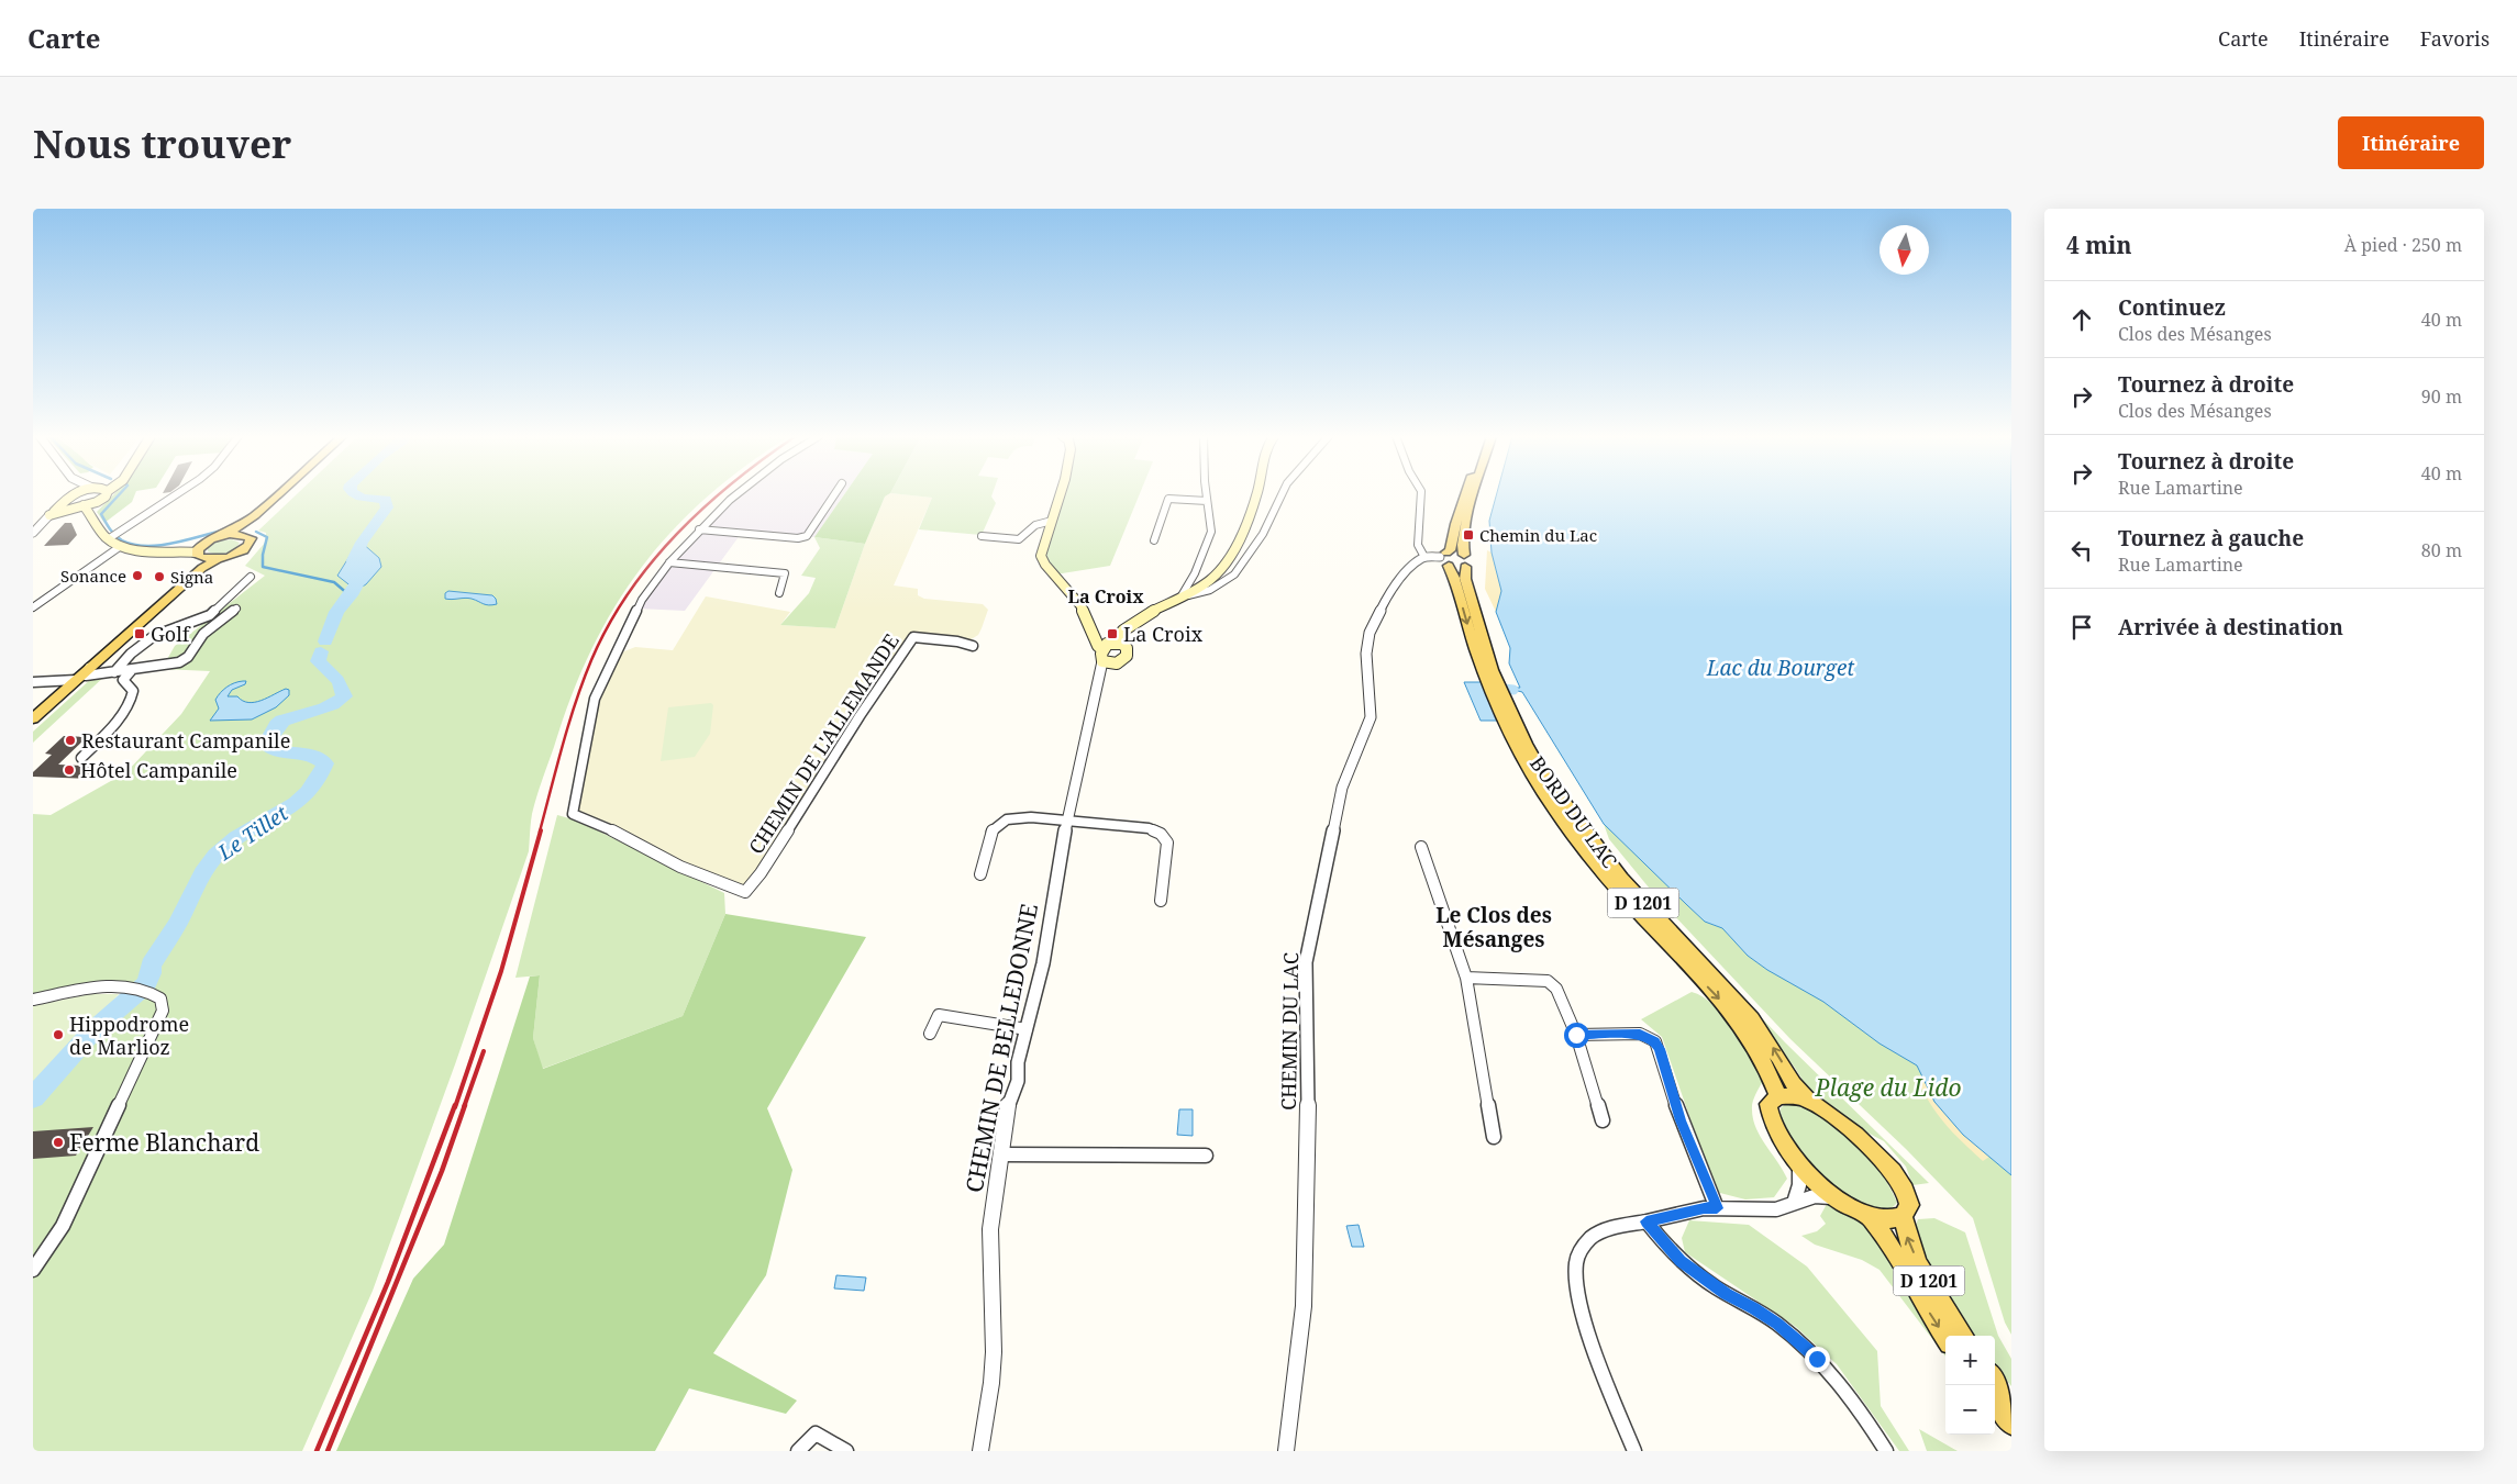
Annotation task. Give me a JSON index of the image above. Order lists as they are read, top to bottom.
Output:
{
  "streets": {
    "main road": ["BORD DU LAC", "D 1201"],
    "street": ["CHEMIN DE L'ALLEMANDE", "CHEMIN DU LAC", "CHEMIN DE BELLEDONNE"]
  },
  "districts": ["La Croix", "Le Clos des Mésanges"],
  "water": ["Lac du Bourget", "Le Tillet"],
  "parks": ["Plage du Lido"],
  "places": {
    "transit": ["Chemin du Lac", "Golf", "La Croix"],
    "other": [
      "Sonance",
      "Signa",
      "Restaurant Campanile",
      "Hôtel Campanile",
      "Hippodrome de Marlioz",
      "Ferme Blanchard"
    ]
  },
  "north": "bottom",
  "page": {
    "header": "Carte",
    "nav": ["Carte", "Itinéraire", "Favoris"],
    "buttons": "Itinéraire",
    "title": "Nous trouver",
    "heading": ["4 min", "À pied · 250 m"],
    "list": [
      ["Continuez", "Clos des Mésanges", "40 m"],
      ["Tournez à droite", "Clos des Mésanges", "90 m"],
      ["Tournez à droite", "Rue Lamartine", "40 m"],
      ["Tournez à gauche", "Rue Lamartine", "80 m"],
      "Arrivée à destination"
    ],
    "map_buttons": ["+", "−"]
  }
}
